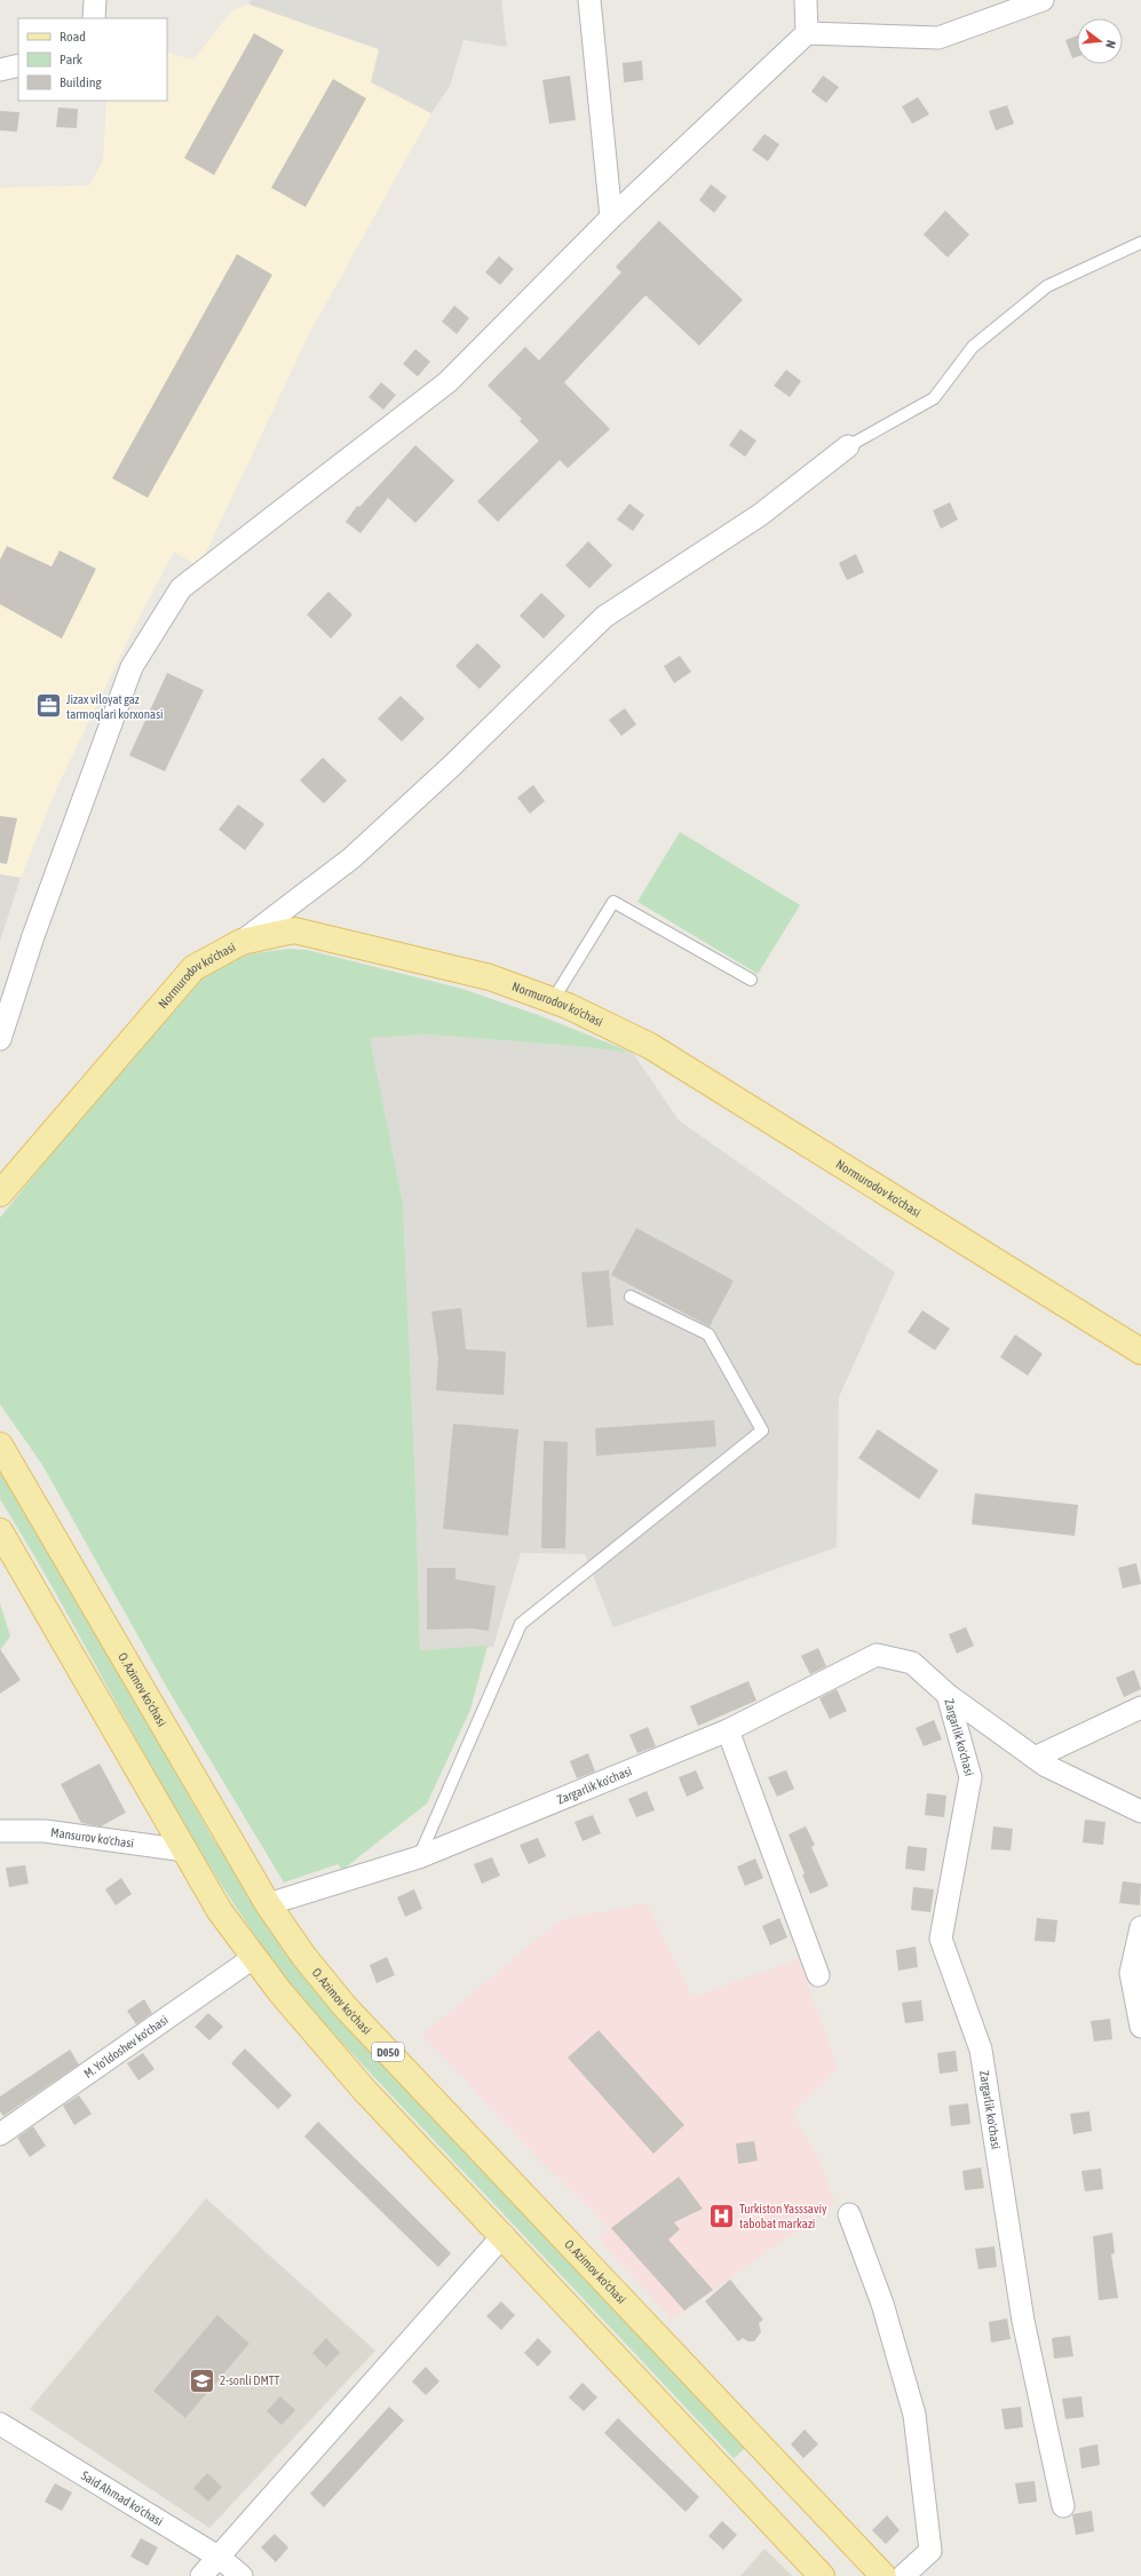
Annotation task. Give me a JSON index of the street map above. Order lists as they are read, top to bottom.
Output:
{
  "streets": {
    "main road": ["Normurodov ko'chasi", "O. Azimov ko'chasi", "D050"],
    "street": [
      "Zargarlik ko'chasi",
      "Mansurov ko'chasi",
      "M. Yo'ldoshev ko'chasi",
      "Said Ahmad ko'chasi"
    ]
  },
  "crossings": [
    ["O. Azimov ko'chasi", "Zargarlik ko'chasi"]
  ],
  "places": {
    "office": ["Jizax viloyat gaz tarmoqlari korxonasi"],
    "hospital": ["Turkiston Yasssaviy tabobat markazi"],
    "school or university": ["2-sonli DMTT"]
  },
  "legend": ["Road", "Park", "Building"],
  "north": "right"
}
